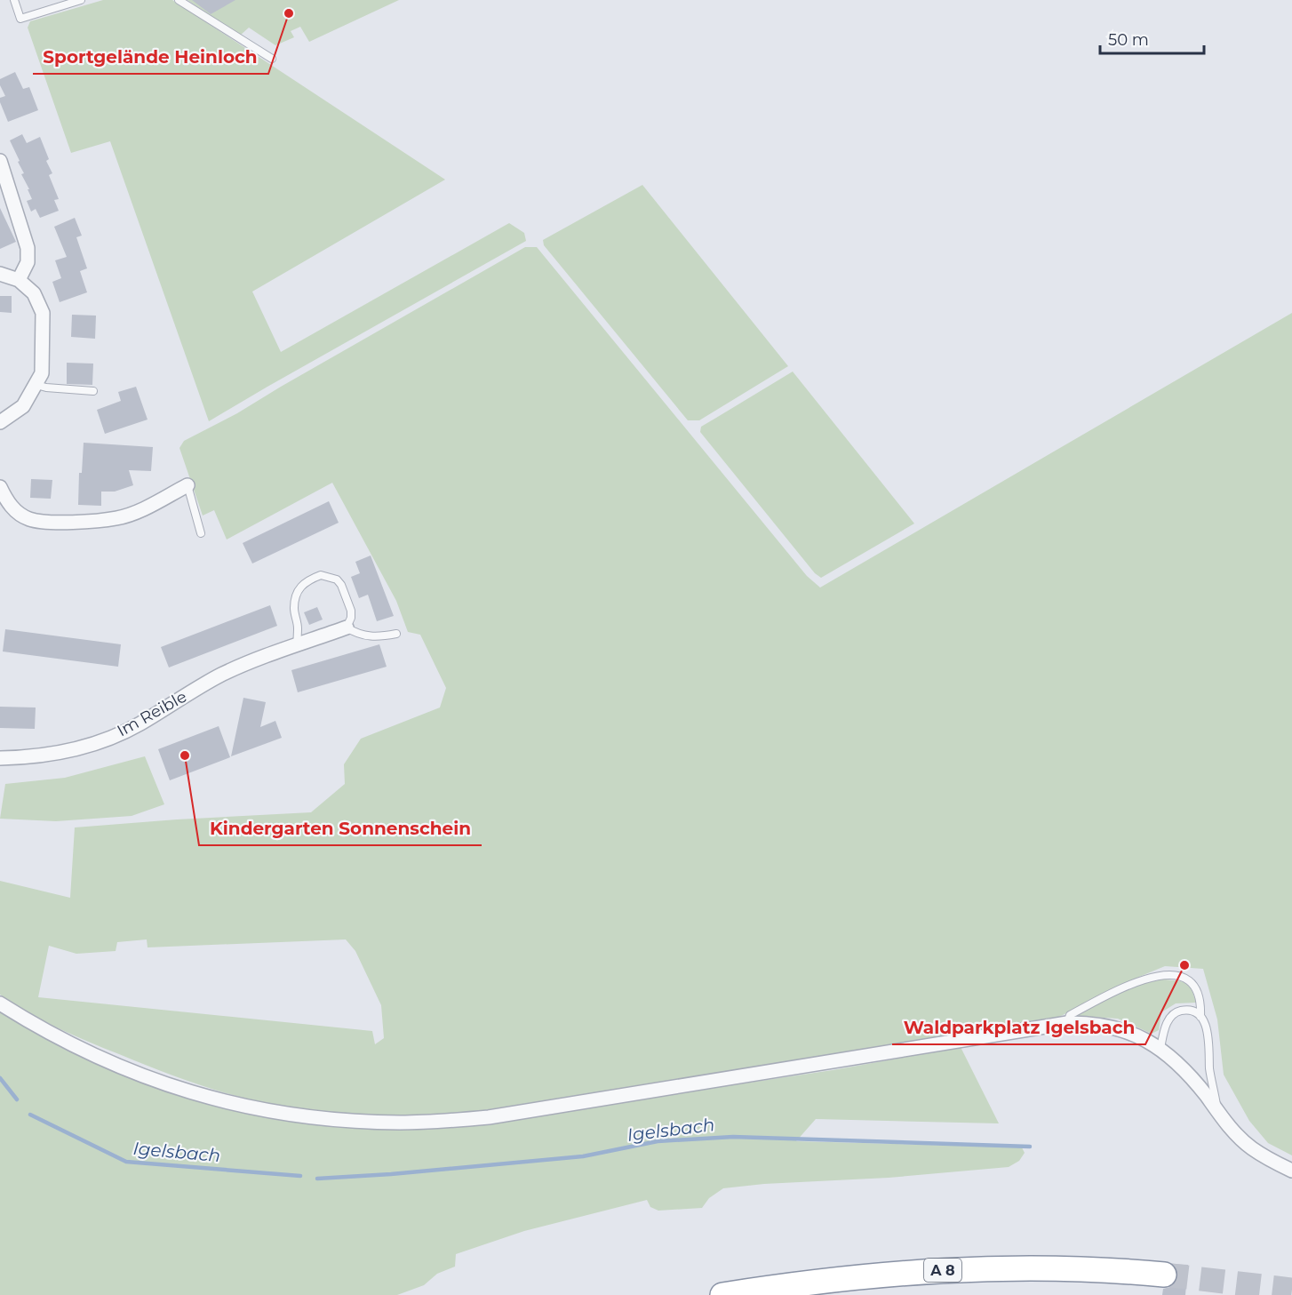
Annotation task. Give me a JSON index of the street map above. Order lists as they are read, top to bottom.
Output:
{
  "streets": {
    "highway": ["A 8"],
    "street": ["Im Reible"]
  },
  "water": ["Igelsbach"],
  "places": ["Sportgelände Heinloch", "Kindergarten Sonnenschein", "Waldparkplatz Igelsbach"],
  "scale_bar": "50 m"
}
